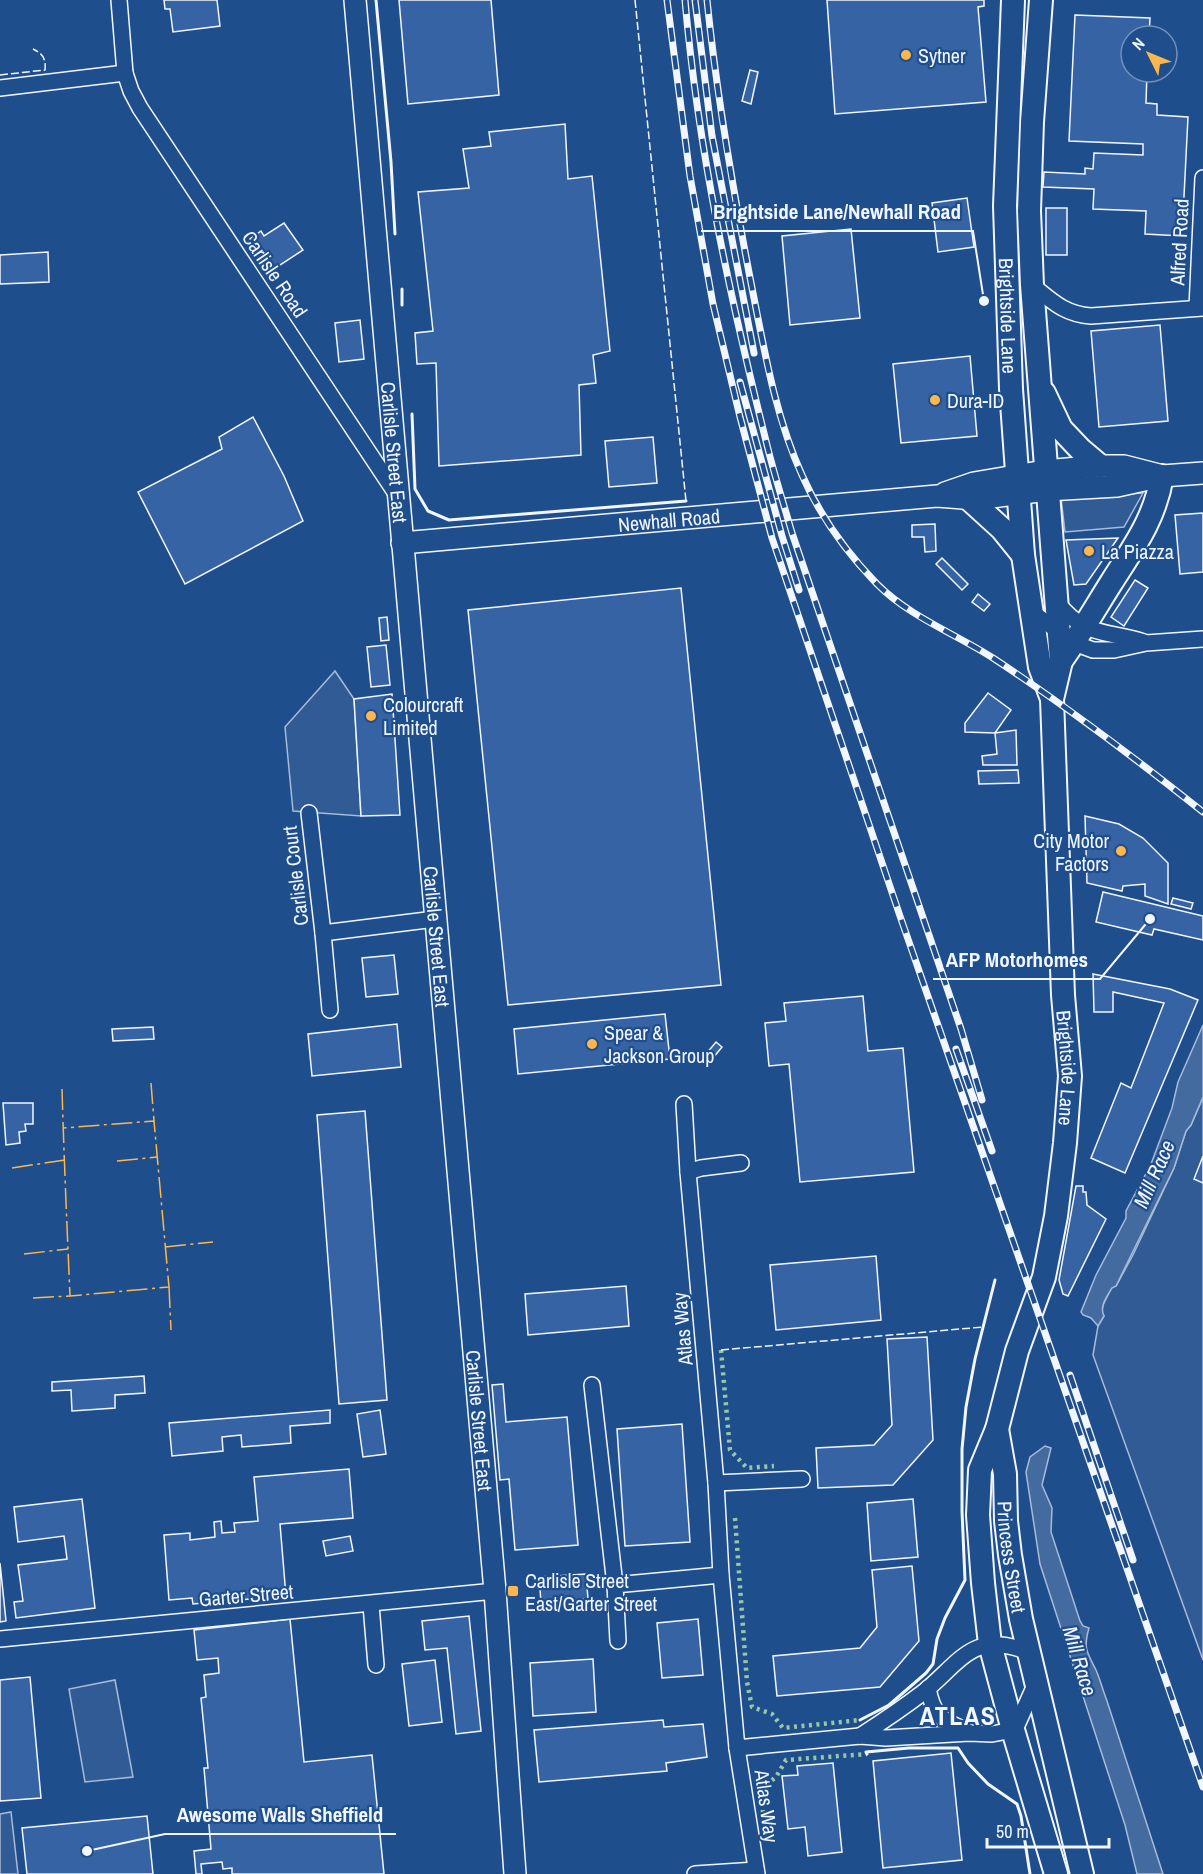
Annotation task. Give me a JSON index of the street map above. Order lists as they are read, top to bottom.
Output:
{
  "streets": {
    "main road": [
      "Brightside Lane",
      "Carlisle Street East",
      "Newhall Road",
      "Princess Street"
    ],
    "street": [
      "Alfred Road",
      "Carlisle Road",
      "Carlisle Court",
      "Atlas Way",
      "Garter Street"
    ]
  },
  "crossings": [
    ["Carlisle Road", "Carlisle Street East"],
    ["Brightside Lane", "Newhall Road"],
    ["Brightside Lane", "Princess Street"],
    ["Carlisle Street East", "Newhall Road"],
    ["Carlisle Street East", "Carlisle Court"],
    ["Carlisle Street East", "Garter Street"]
  ],
  "districts": ["ATLAS"],
  "water": ["Mill Race"],
  "places": {
    "other": [
      "Sytner",
      "Brightside Lane/Newhall Road",
      "Dura-ID",
      "La Piazza",
      "Colourcraft Limited",
      "City Motor Factors",
      "AFP Motorhomes",
      "Spear & Jackson Group",
      "Awesome Walls Sheffield"
    ],
    "transit": ["Carlisle Street East/Garter Street"]
  },
  "scale_bar": "50 m",
  "north": "top left"
}
